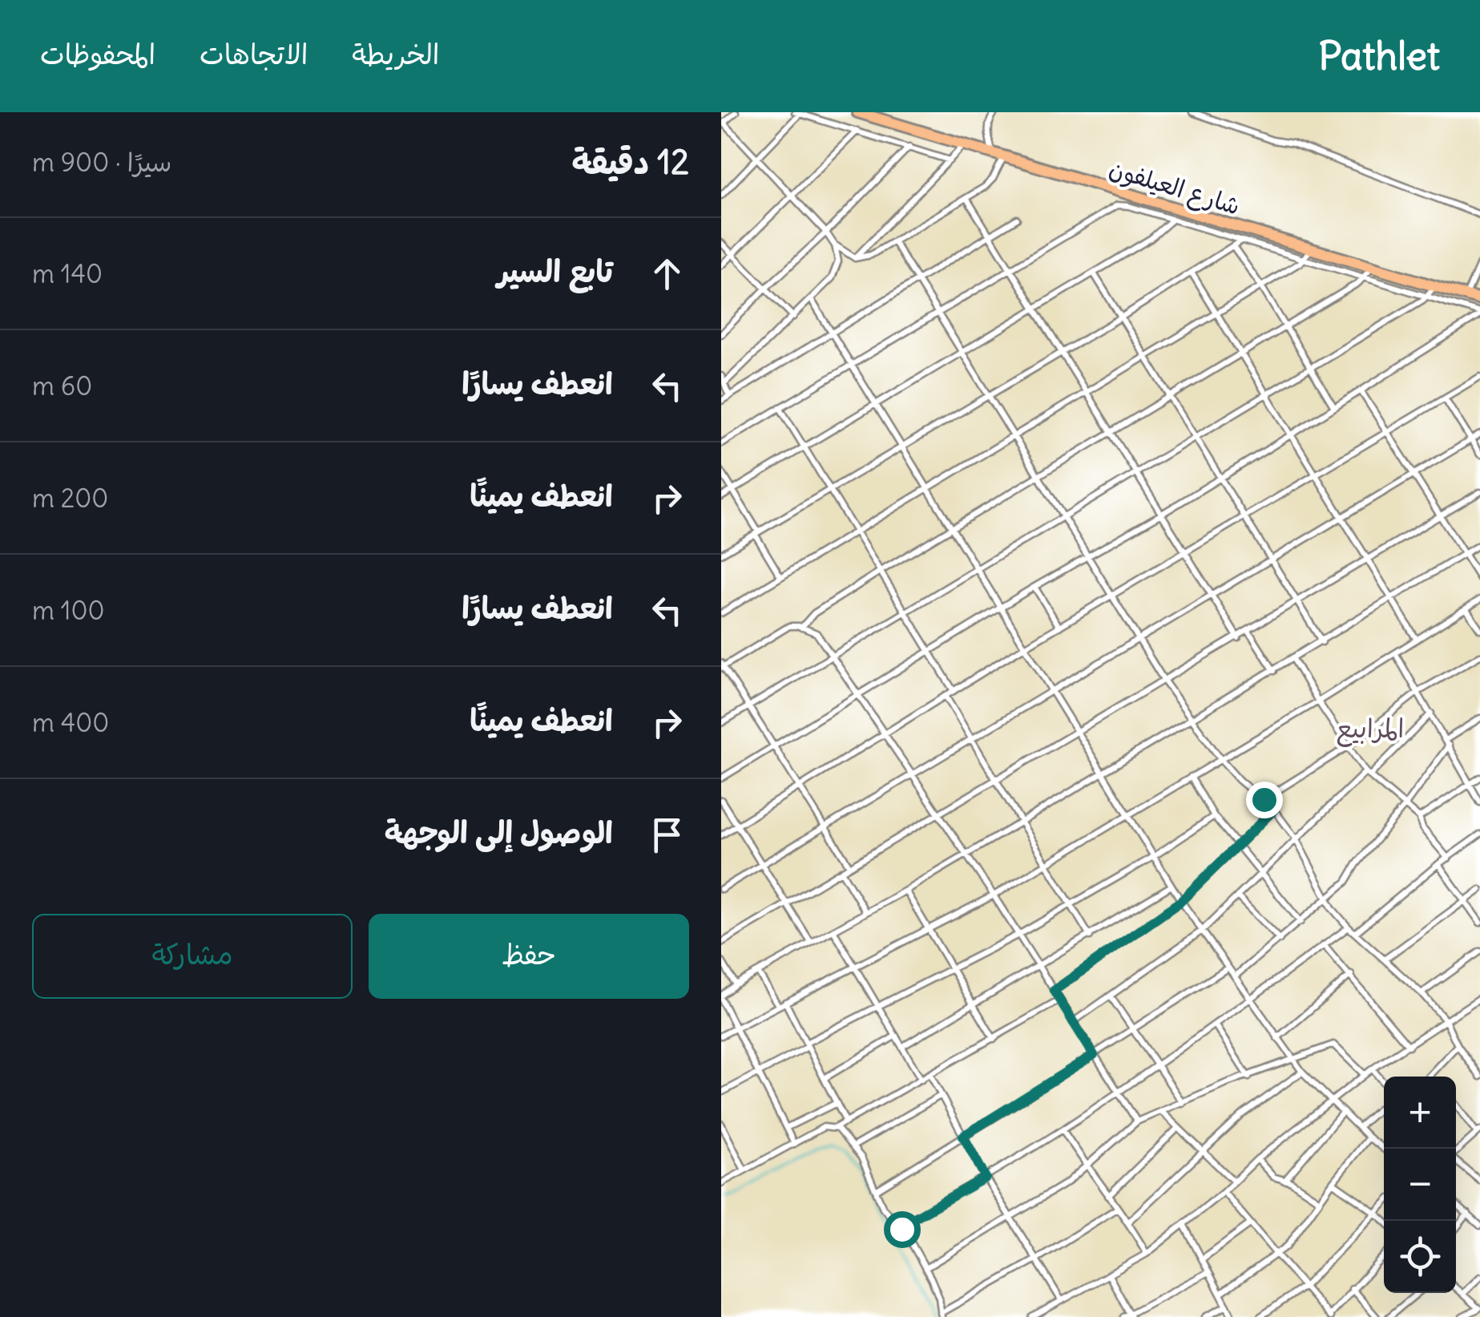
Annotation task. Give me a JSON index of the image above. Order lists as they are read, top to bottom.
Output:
{
  "streets": {
    "highway": ["شارع العيلفون"]
  },
  "districts": ["المرابيع"],
  "page": {
    "header": "Pathlet",
    "nav": ["الخريطة", "الاتجاهات", "المحفوظات"],
    "heading": ["12 دقيقة", "سيرًا · 900 m"],
    "list": [
      ["تابع السير", "140 m"],
      ["انعطف يسارًا", "60 m"],
      ["انعطف يمينًا", "200 m"],
      ["انعطف يسارًا", "100 m"],
      ["انعطف يمينًا", "400 m"],
      "الوصول إلى الوجهة"
    ],
    "buttons": ["حفظ", "مشاركة"],
    "map_buttons": ["+", "−"]
  }
}
